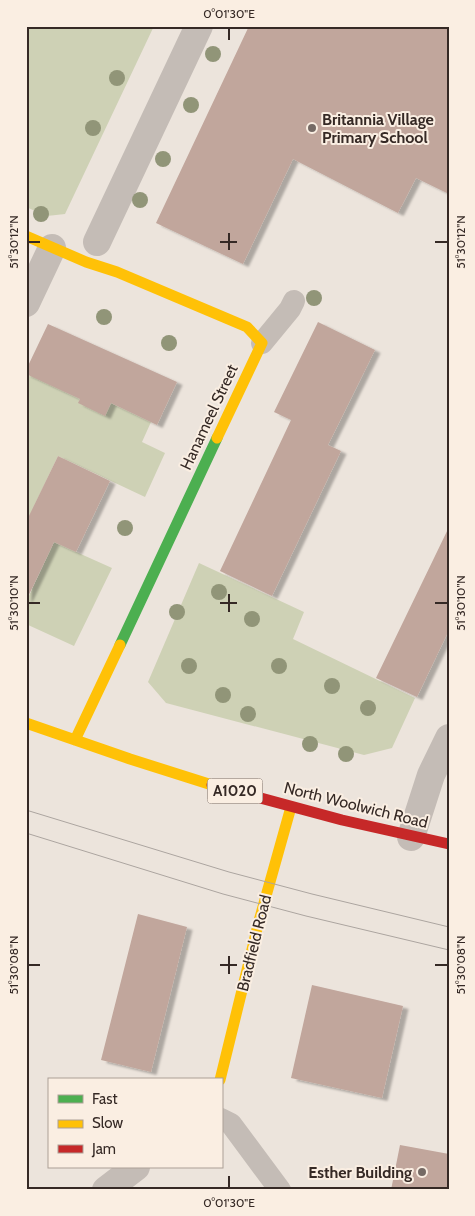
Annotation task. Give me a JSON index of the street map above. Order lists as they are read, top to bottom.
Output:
{
  "streets": {
    "street": [
      "Hanameel Street",
      "A1020",
      "North Woolwich Road",
      "Bradfield Road"
    ]
  },
  "crossings": [
    ["Hanameel Street", "North Woolwich Road"],
    ["North Woolwich Road", "Bradfield Road"]
  ],
  "places": ["Britannia Village Primary School", "Esther Building"],
  "legend": ["Fast", "Slow", "Jam"],
  "coordinates": [
    "0°01'30\"E",
    "51°30'12\"N",
    "51°30'10\"N",
    "51°30'08\"N"
  ]
}
